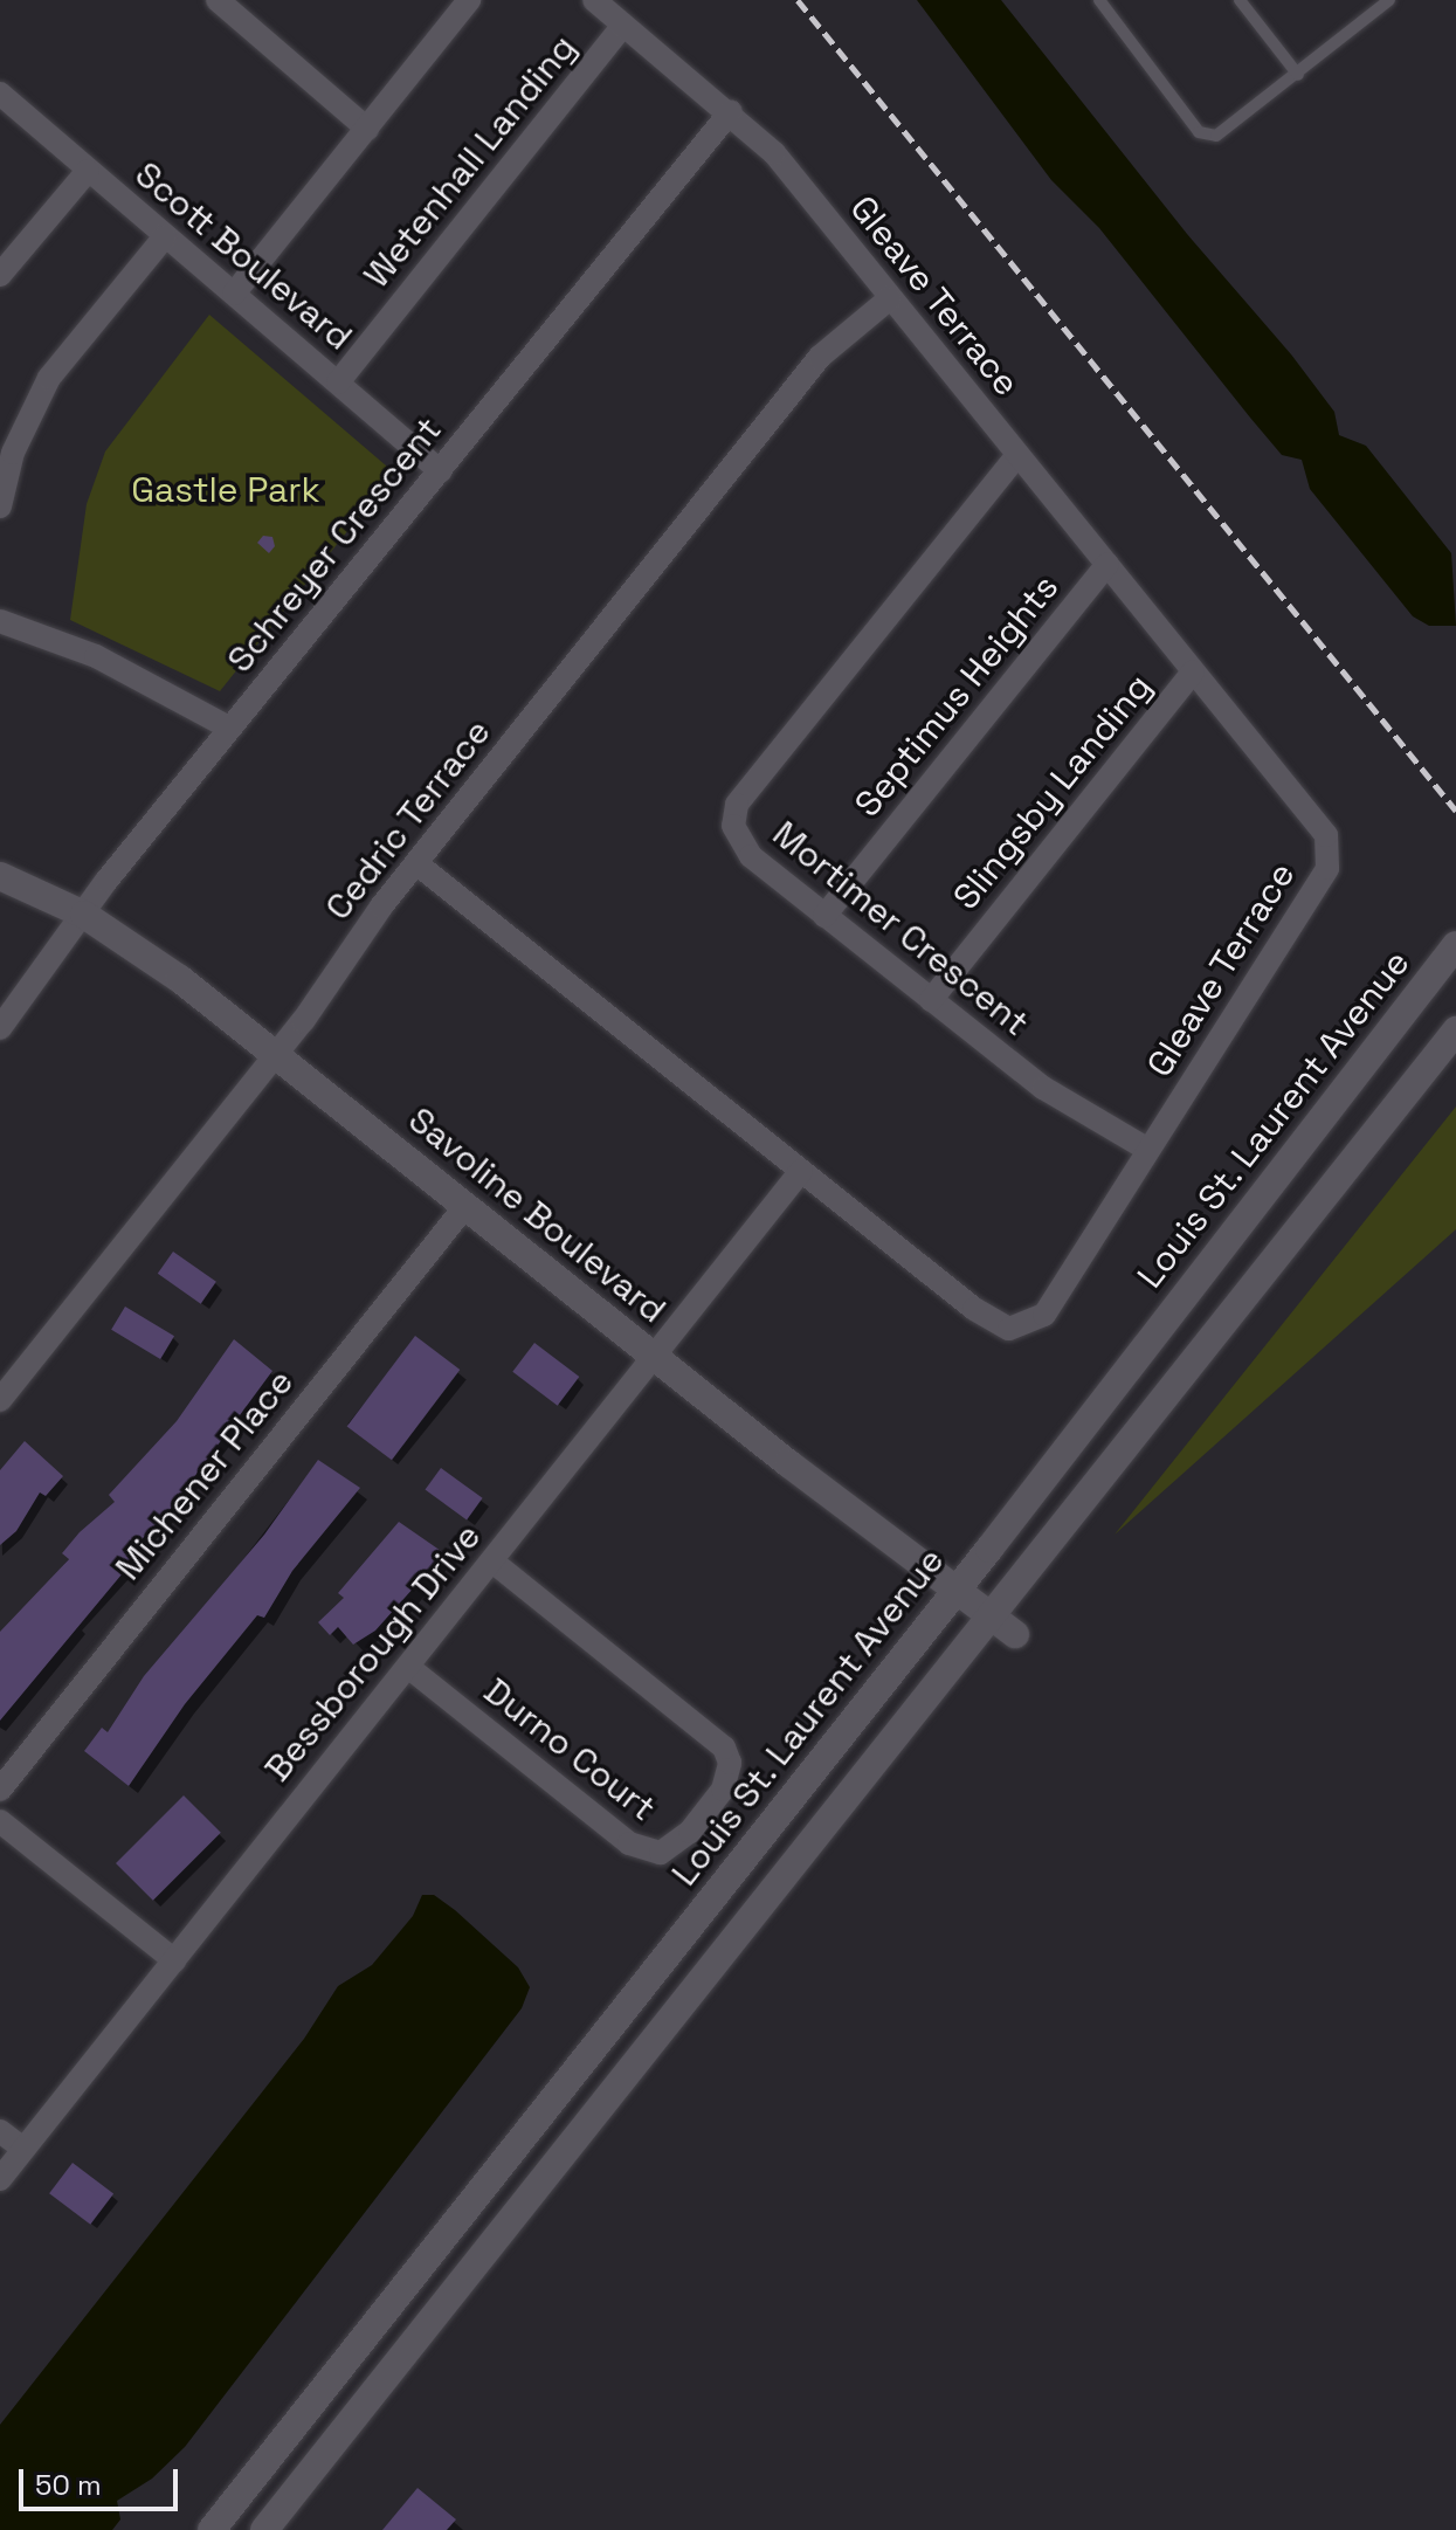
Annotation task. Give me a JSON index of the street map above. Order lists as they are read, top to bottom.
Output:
{
  "streets": {
    "main road": ["Louis St. Laurent Avenue", "Savoline Boulevard"],
    "street": [
      "Wetenhall Landing",
      "Scott Boulevard",
      "Gleave Terrace",
      "Schreyer Crescent",
      "Septimus Heights",
      "Slingsby Landing",
      "Cedric Terrace",
      "Mortimer Crescent",
      "Michener Place",
      "Bessborough Drive",
      "Durno Court"
    ]
  },
  "crossings": [
    ["Wetenhall Landing", "Scott Boulevard"],
    ["Wetenhall Landing", "Gleave Terrace"],
    ["Scott Boulevard", "Schreyer Crescent"],
    ["Gleave Terrace", "Schreyer Crescent"],
    ["Gleave Terrace", "Septimus Heights"],
    ["Gleave Terrace", "Slingsby Landing"],
    ["Gleave Terrace", "Cedric Terrace"],
    ["Gleave Terrace", "Mortimer Crescent"],
    ["Gleave Terrace", "Bessborough Drive"],
    ["Schreyer Crescent", "Savoline Boulevard"],
    ["Septimus Heights", "Mortimer Crescent"],
    ["Slingsby Landing", "Mortimer Crescent"],
    ["Cedric Terrace", "Savoline Boulevard"],
    ["Louis St. Laurent Avenue", "Savoline Boulevard"],
    ["Savoline Boulevard", "Michener Place"],
    ["Savoline Boulevard", "Bessborough Drive"],
    ["Bessborough Drive", "Durno Court"]
  ],
  "parks": ["Gastle Park"],
  "scale_bar": "50 m"
}
